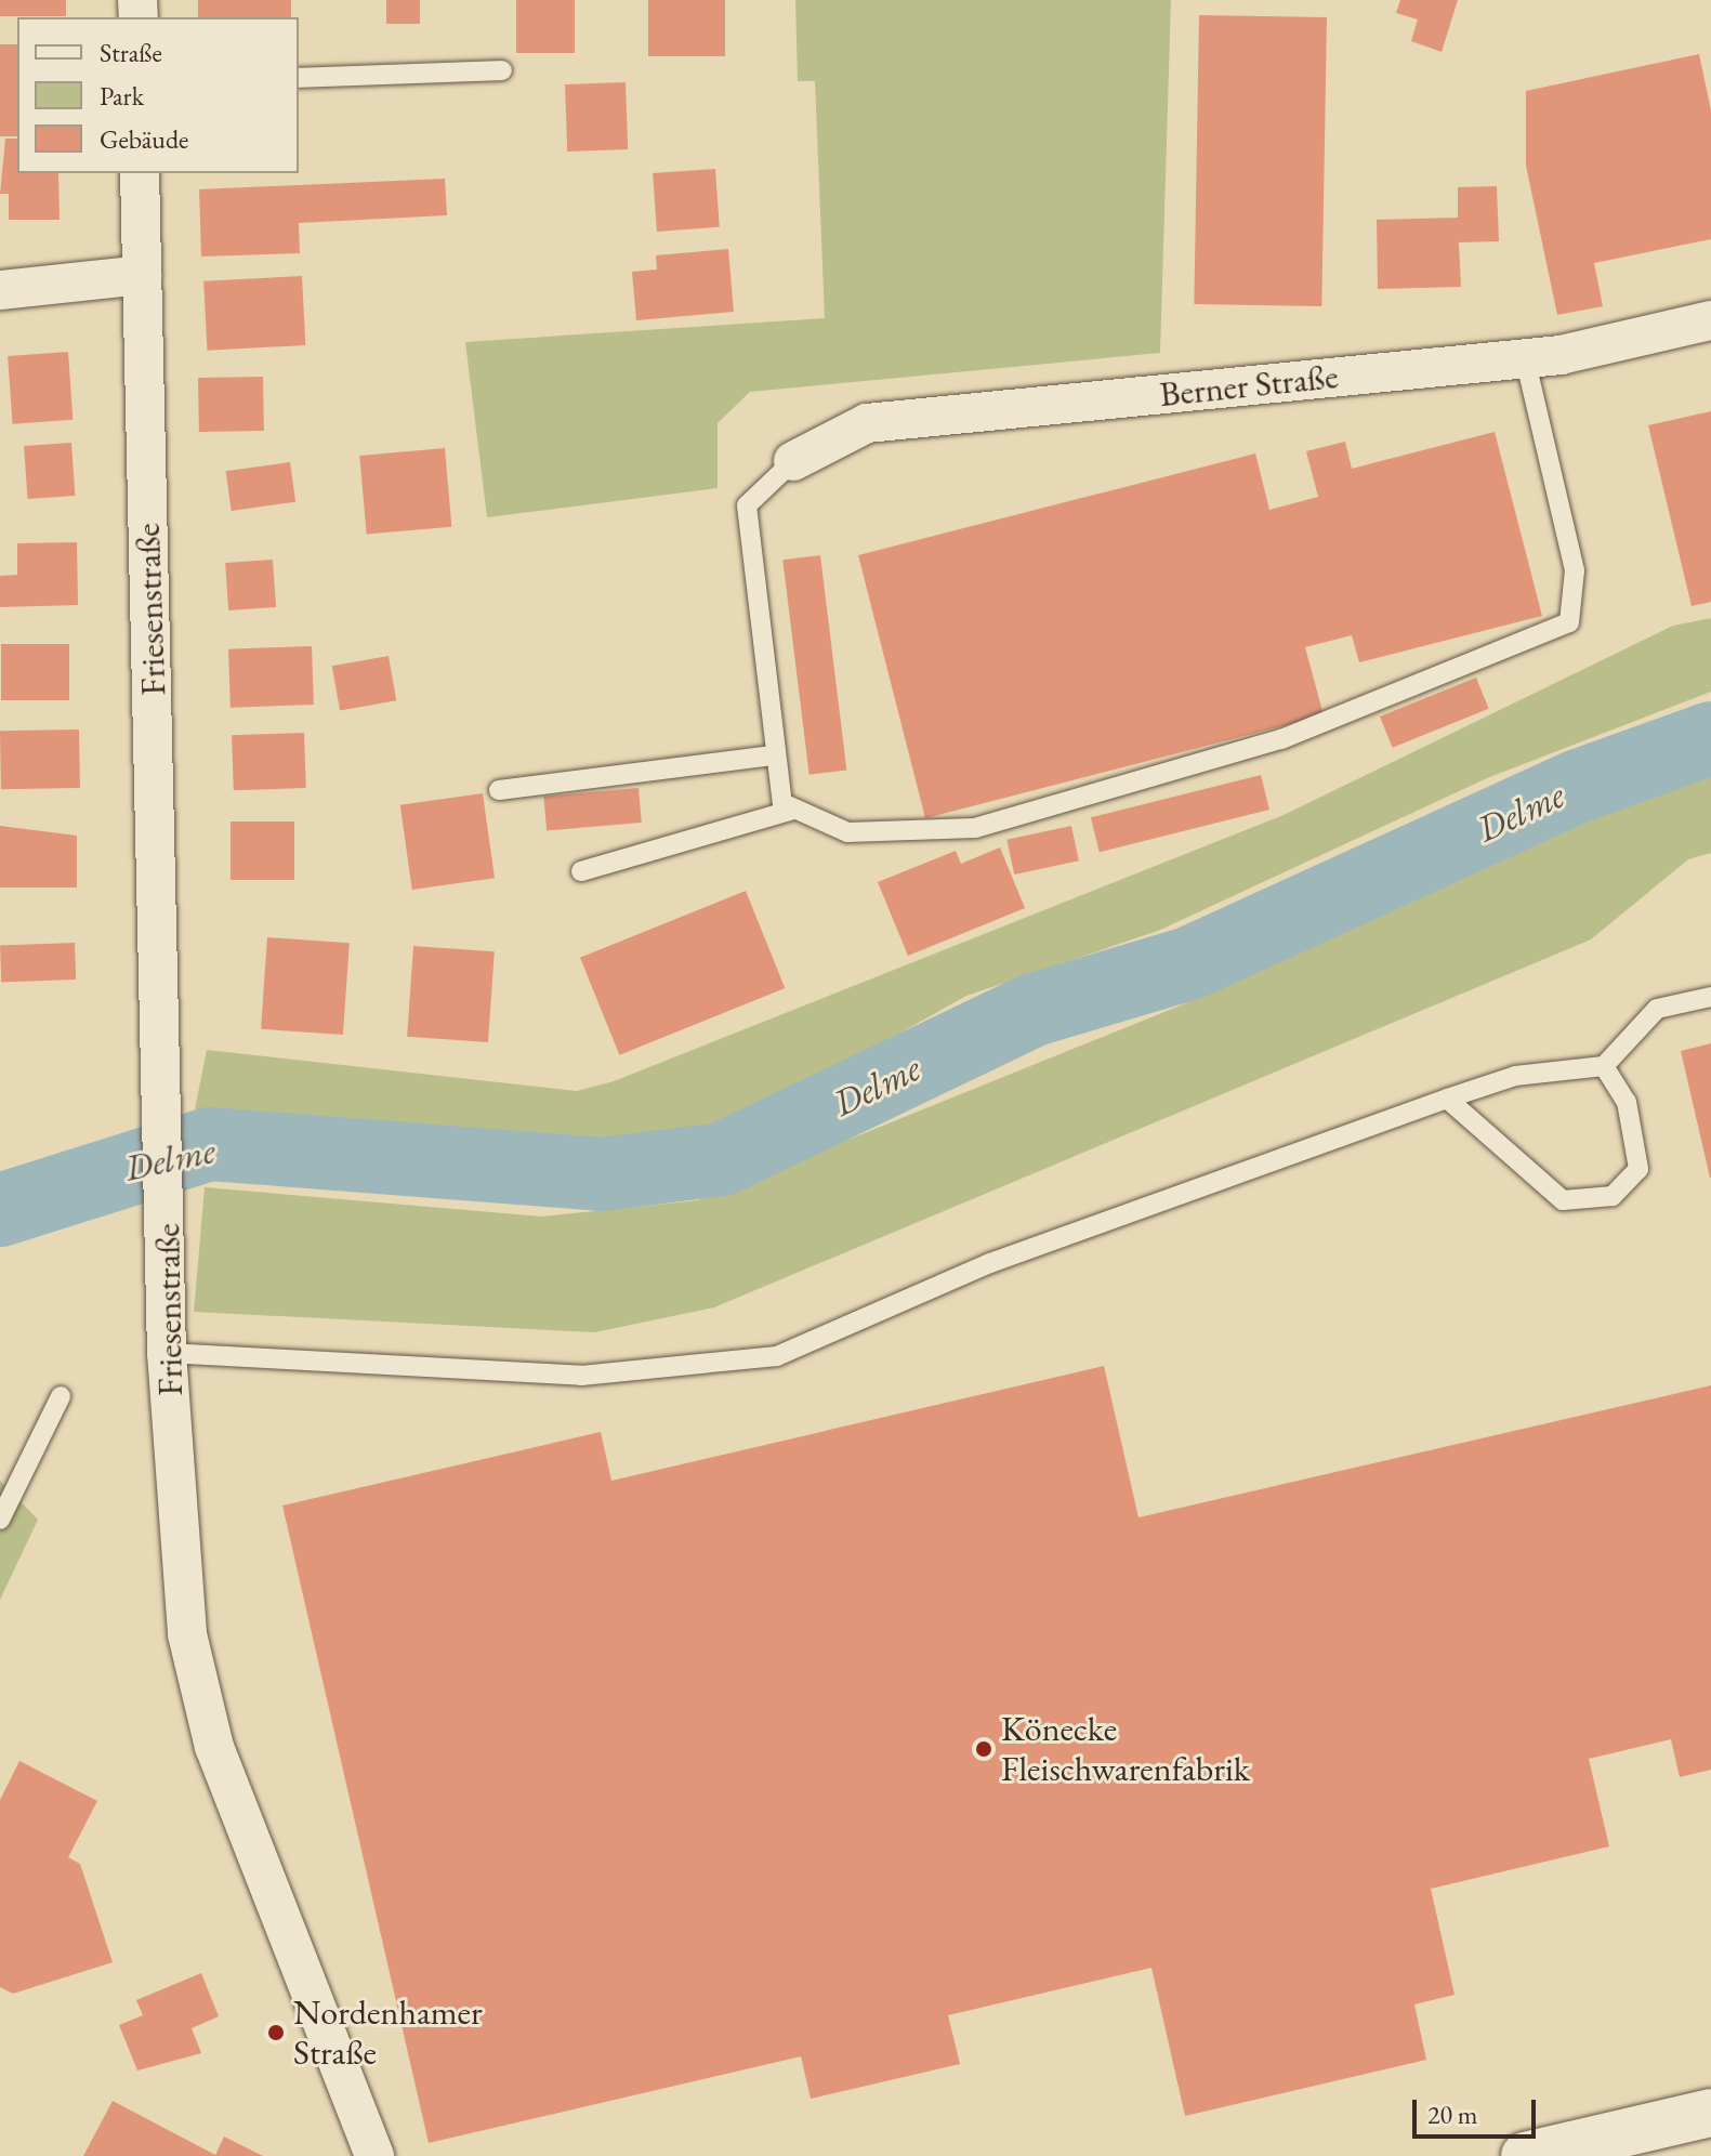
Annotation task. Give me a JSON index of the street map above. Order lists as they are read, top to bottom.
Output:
{
  "streets": {
    "street": ["Berner Straße", "Friesenstraße"]
  },
  "water": ["Delme"],
  "places": ["Könecke Fleischwarenfabrik", "Nordenhamer Straße"],
  "legend": ["Straße", "Park", "Gebäude"],
  "scale_bar": "20 m"
}
